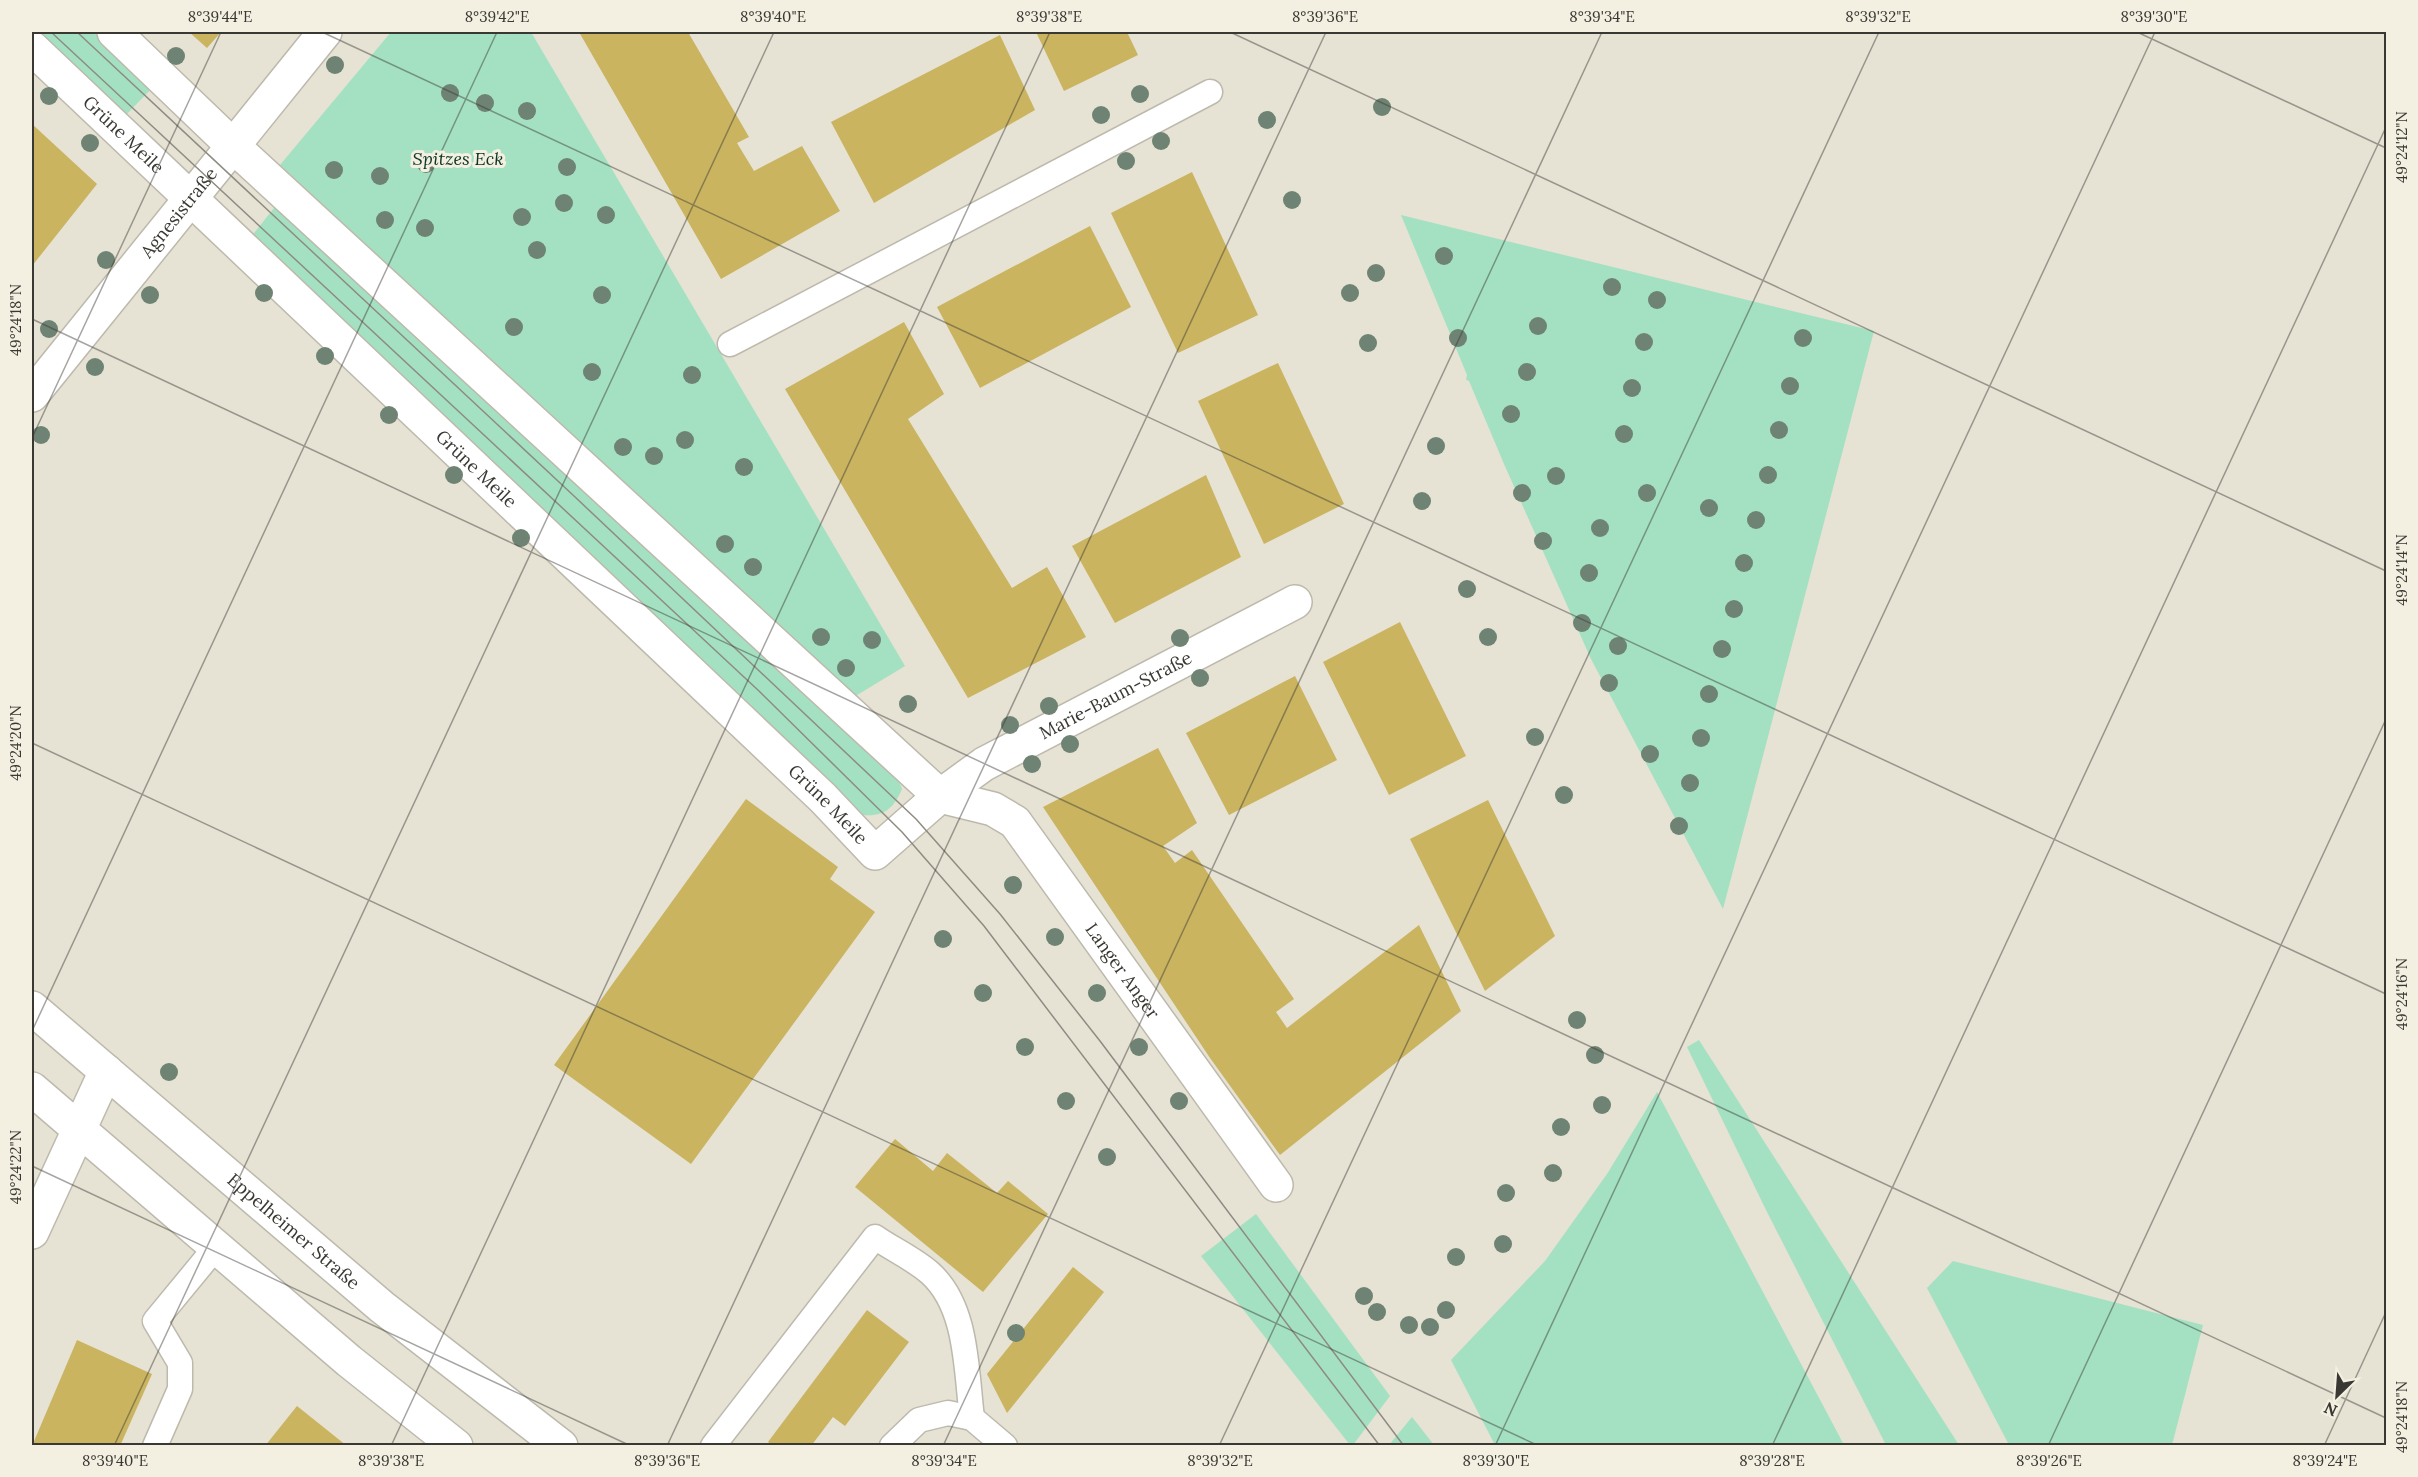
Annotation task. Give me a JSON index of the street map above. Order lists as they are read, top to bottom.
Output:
{
  "streets": {
    "street": [
      "Grüne Meile",
      "Agnesistraße",
      "Marie-Baum-Straße",
      "Langer Anger",
      "Eppelheimer Straße"
    ]
  },
  "crossings": [
    ["Grüne Meile", "Agnesistraße"],
    ["Grüne Meile", "Marie-Baum-Straße"],
    ["Grüne Meile", "Langer Anger"],
    ["Marie-Baum-Straße", "Langer Anger"]
  ],
  "parks": ["Spitzes Eck"],
  "north": "bottom left",
  "coordinates": [
    "8°39'44\"E",
    "8°39'42\"E",
    "8°39'40\"E",
    "8°39'38\"E",
    "8°39'36\"E",
    "8°39'34\"E",
    "8°39'32\"E",
    "8°39'30\"E",
    "49°24'12\"N",
    "49°24'18\"N",
    "49°24'14\"N",
    "49°24'20\"N",
    "49°24'16\"N",
    "49°24'22\"N",
    "8°39'28\"E",
    "8°39'26\"E",
    "8°39'24\"E"
  ]
}
